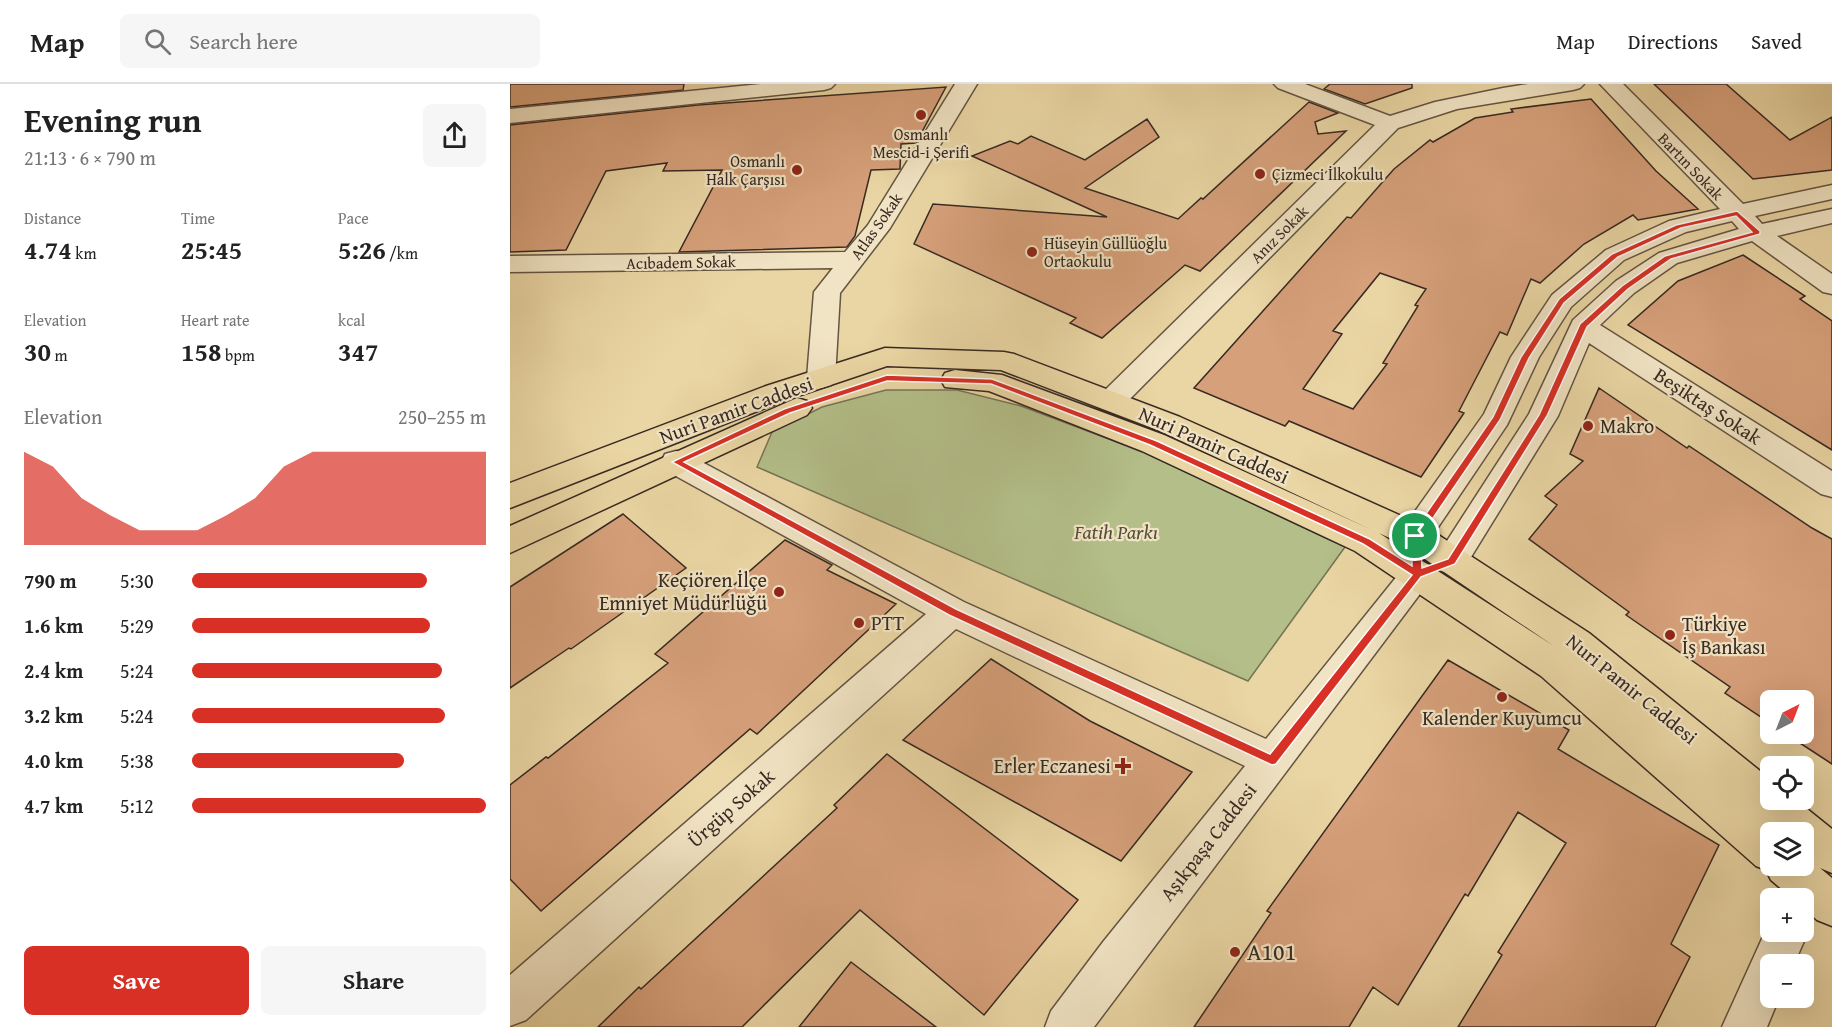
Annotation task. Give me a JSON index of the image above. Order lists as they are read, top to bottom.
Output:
{
  "streets": {
    "main road": ["Nuri Pamir Caddesi"],
    "street": [
      "Bartın Sokak",
      "Atlas Sokak",
      "Anız Sokak",
      "Acıbadem Sokak",
      "Beşiktaş Sokak",
      "Ürgüp Sokak",
      "Aşıkpaşa Caddesi"
    ]
  },
  "crossings": [
    ["Bartın Sokak", "Aşıkpaşa Caddesi"],
    ["Atlas Sokak", "Acıbadem Sokak"],
    ["Atlas Sokak", "Nuri Pamir Caddesi"],
    ["Anız Sokak", "Nuri Pamir Caddesi"],
    ["Beşiktaş Sokak", "Aşıkpaşa Caddesi"],
    ["Nuri Pamir Caddesi", "Aşıkpaşa Caddesi"]
  ],
  "parks": ["Fatih Parkı"],
  "places": {
    "other": [
      "Osmanlı Mescid-i Şerifi",
      "Osmanlı Halk Çarşısı",
      "Çizmeci İlkokulu",
      "Hüseyin Güllüoğlu Ortaokulu",
      "Makro",
      "Keçiören İlçe Emniyet Müdürlüğü",
      "PTT",
      "Türkiye İş Bankası",
      "Kalender Kuyumcu",
      "A101"
    ],
    "health": ["Erler Eczanesi"]
  },
  "north": "top right",
  "page": {
    "header": "Map",
    "search": "Search here",
    "nav": ["Map", "Directions", "Saved"],
    "heading": ["Evening run", "21:13 · 6 × 790 m"],
    "stats": [
      ["Distance", "4.74 km"],
      ["Time", "25:45"],
      ["Pace", "5:26 /km"],
      ["Elevation", "30 m"],
      ["Heart rate", "158 bpm"],
      ["kcal", "347"]
    ],
    "chart": ["Elevation", "250–255 m"],
    "list": [
      {
        "name": "790 m",
        "note": "5:30"
      },
      {
        "name": "1.6 km",
        "note": "5:29"
      },
      {
        "name": "2.4 km",
        "note": "5:24"
      },
      {
        "name": "3.2 km",
        "note": "5:24"
      },
      {
        "name": "4.0 km",
        "note": "5:38"
      },
      {
        "name": "4.7 km",
        "note": "5:12"
      }
    ],
    "map_buttons": ["+", "−"],
    "buttons": ["Save", "Share"]
  }
}
